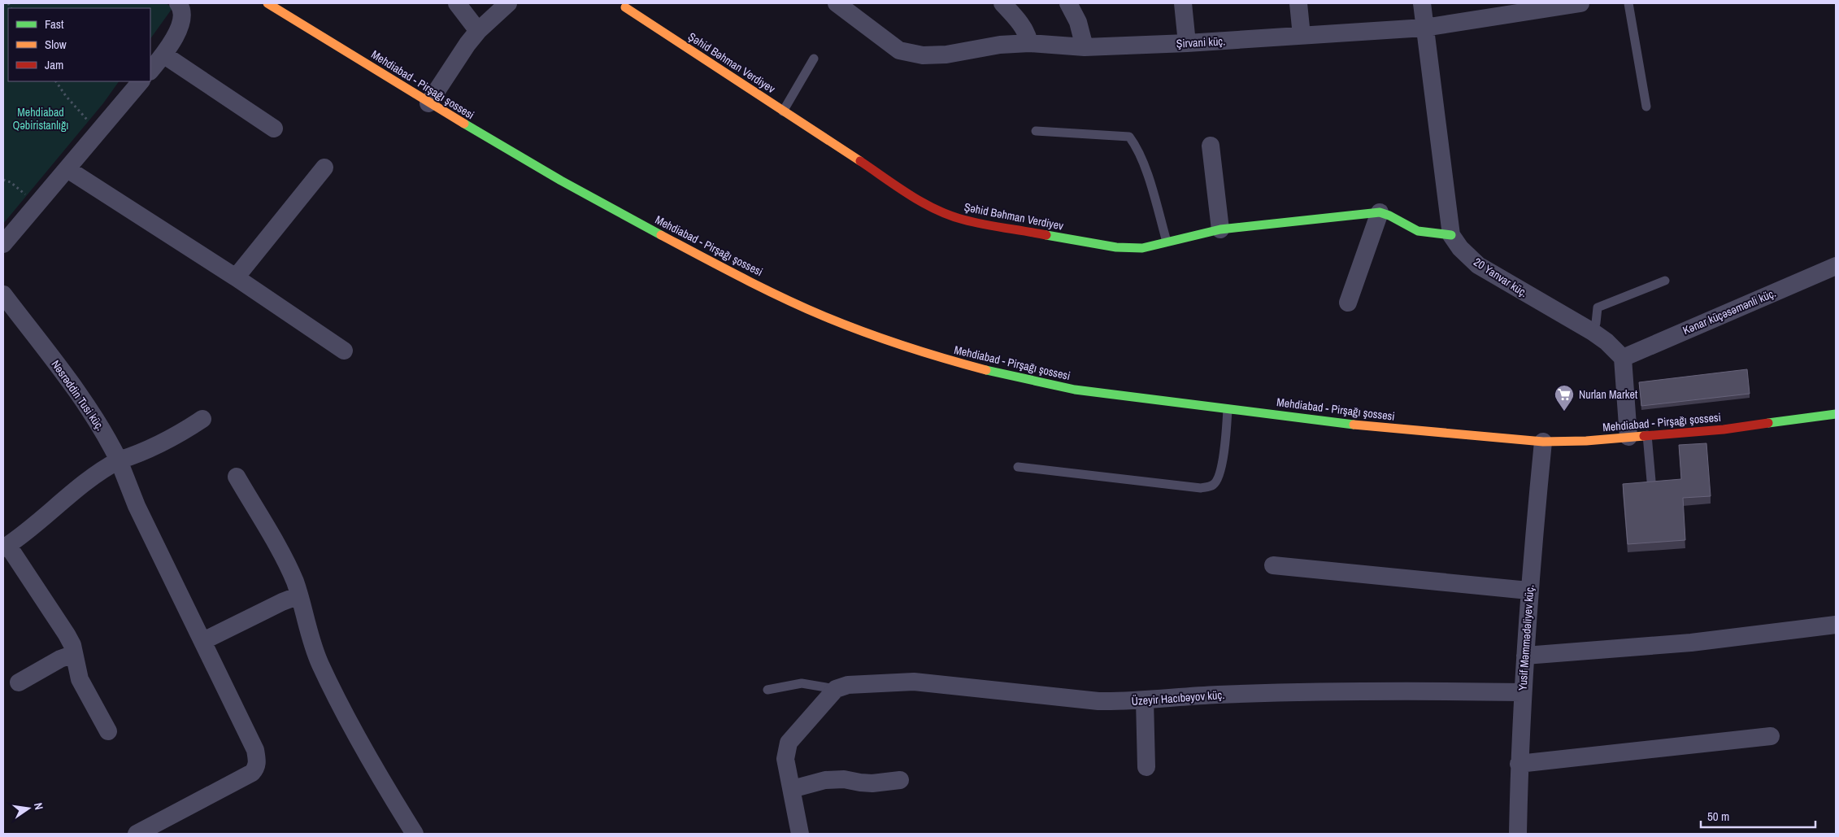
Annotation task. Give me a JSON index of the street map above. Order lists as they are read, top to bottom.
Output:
{
  "streets": {
    "main road": ["Şəhid Bəhman Verdiyev", "Mehdiabad - Pirşağı şossesi"],
    "street": [
      "Şirvani küç.",
      "20 Yanvar küç.",
      "Kənar küçəsəmənli küç.",
      "Nəsrəddin Tusi küç.",
      "Yusif Məmmədəliyev küç.",
      "Üzeyir Hacıbəyov küç."
    ]
  },
  "crossings": [
    ["Şəhid Bəhman Verdiyev", "20 Yanvar küç."],
    ["Mehdiabad - Pirşağı şossesi", "Yusif Məmmədəliyev küç."],
    ["20 Yanvar küç.", "Kənar küçəsəmənli küç."],
    ["Yusif Məmmədəliyev küç.", "Üzeyir Hacıbəyov küç."]
  ],
  "parks": ["Mehdiabad Qəbiristanlığı"],
  "places": {
    "supermarket": ["Nurlan Market"]
  },
  "legend": ["Fast", "Slow", "Jam"],
  "scale_bar": "50 m",
  "north": "right"
}
